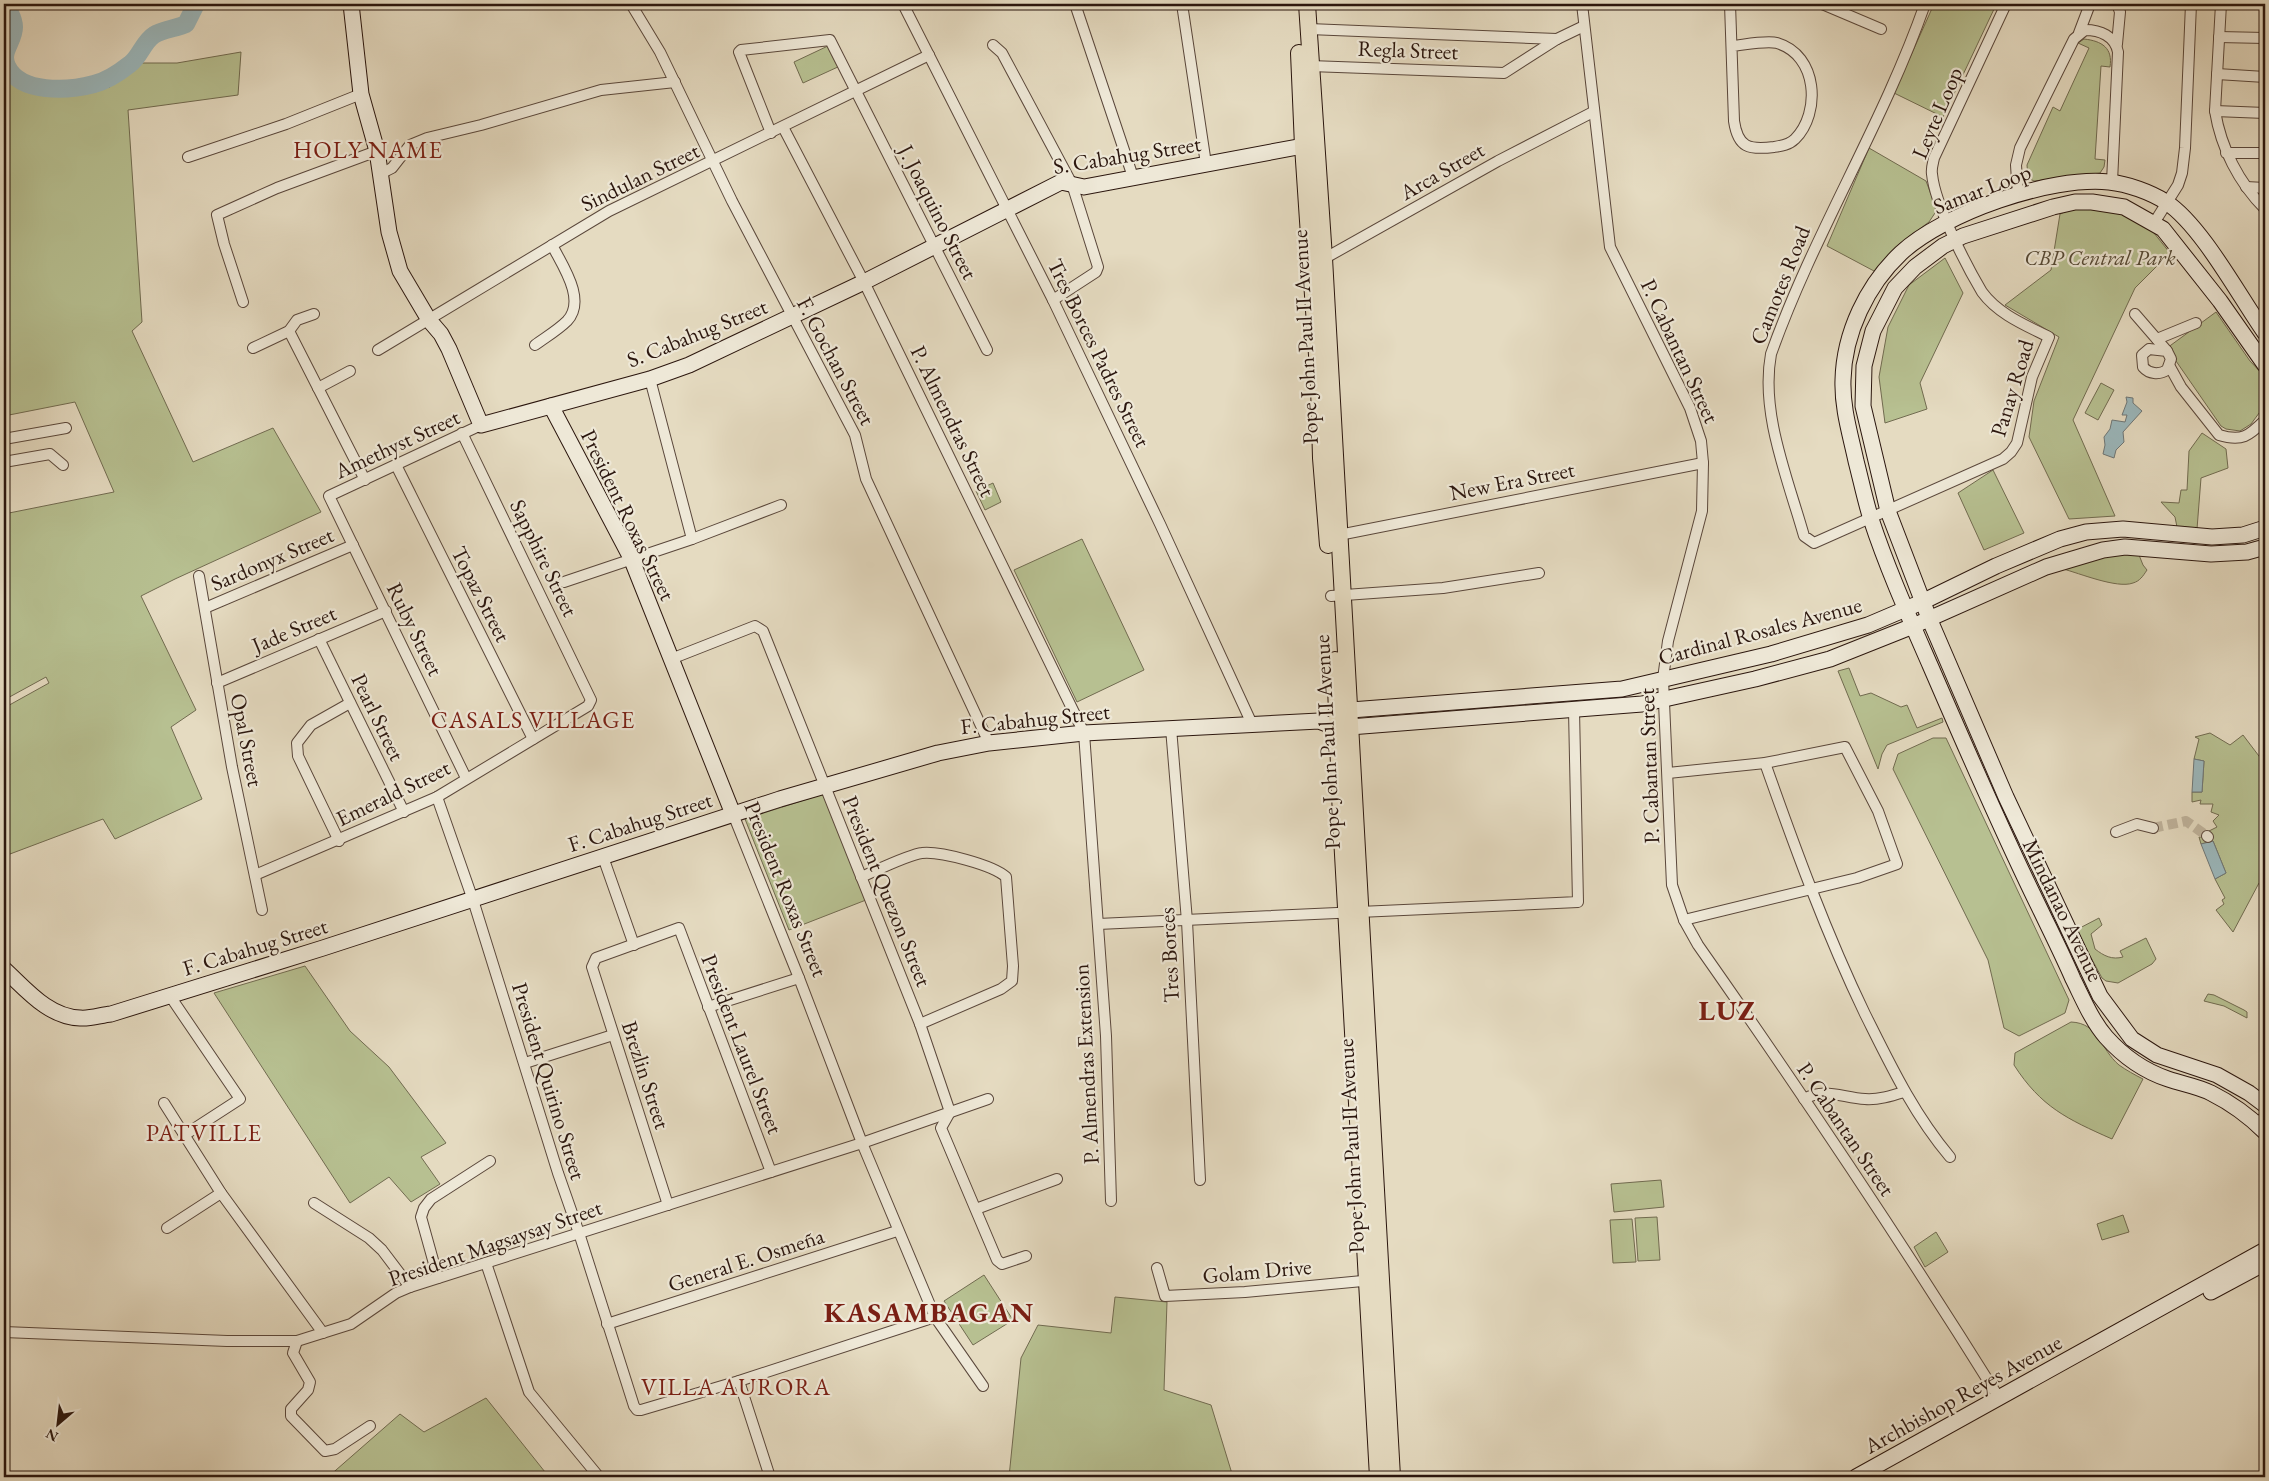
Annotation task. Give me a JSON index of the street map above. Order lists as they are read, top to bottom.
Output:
{
  "streets": {
    "main road": ["Pope John Paul Ⅱ Avenue"],
    "street": [
      "Regla Street",
      "Leyte Loop",
      "S. Cabahug Street",
      "Arca Street",
      "Sindulan Street",
      "Samar Loop",
      "J. Joaquino Street",
      "Camotes Road",
      "P. Cabantan Street",
      "Tres Borces Padres Street",
      "F. Gochan Street",
      "Panay Road",
      "P. Almendras Street",
      "Amethyst Street",
      "New Era Street",
      "President Roxas Street",
      "Sapphire Street",
      "Sardonyx Street",
      "Topaz Street",
      "Jade Street",
      "Ruby Street",
      "Cardinal Rosales Avenue",
      "Pearl Street",
      "F. Cabahug Street",
      "Opal Street",
      "Emerald Street",
      "President Quezon Street",
      "Mindanao Avenue",
      "Tres Borces",
      "President Laurel Street",
      "P. Almendras Extension",
      "Brezlin Street",
      "President Quirino Street",
      "President Magsaysay Street",
      "General E. Osmeña",
      "Golam Drive",
      "Archbishop Reyes Avenue"
    ]
  },
  "crossings": [
    ["Regla Street", "Pope John Paul Ⅱ Avenue"],
    ["Leyte Loop", "Samar Loop"],
    ["Leyte Loop", "Panay Road"],
    ["S. Cabahug Street", "J. Joaquino Street"],
    ["S. Cabahug Street", "Pope John Paul Ⅱ Avenue"],
    ["S. Cabahug Street", "Tres Borces Padres Street"],
    ["S. Cabahug Street", "F. Gochan Street"],
    ["S. Cabahug Street", "P. Almendras Street"],
    ["S. Cabahug Street", "Amethyst Street"],
    ["S. Cabahug Street", "President Roxas Street"],
    ["Arca Street", "Pope John Paul Ⅱ Avenue"],
    ["Arca Street", "P. Cabantan Street"],
    ["Sindulan Street", "J. Joaquino Street"],
    ["Sindulan Street", "Tres Borces Padres Street"],
    ["Sindulan Street", "F. Gochan Street"],
    ["Sindulan Street", "P. Almendras Street"],
    ["Samar Loop", "Camotes Road"],
    ["Samar Loop", "Panay Road"],
    ["Samar Loop", "Cardinal Rosales Avenue"],
    ["Samar Loop", "Mindanao Avenue"],
    ["Camotes Road", "Panay Road"],
    ["Pope John Paul Ⅱ Avenue", "New Era Street"],
    ["Pope John Paul Ⅱ Avenue", "Cardinal Rosales Avenue"],
    ["Pope John Paul Ⅱ Avenue", "F. Cabahug Street"],
    ["Pope John Paul Ⅱ Avenue", "Golam Drive"],
    ["P. Cabantan Street", "New Era Street"],
    ["P. Cabantan Street", "Cardinal Rosales Avenue"],
    ["P. Cabantan Street", "Archbishop Reyes Avenue"],
    ["Tres Borces Padres Street", "F. Cabahug Street"],
    ["F. Gochan Street", "F. Cabahug Street"],
    ["P. Almendras Street", "F. Cabahug Street"],
    ["P. Almendras Street", "P. Almendras Extension"],
    ["Amethyst Street", "Sapphire Street"],
    ["Amethyst Street", "Topaz Street"],
    ["Amethyst Street", "Ruby Street"],
    ["President Roxas Street", "F. Cabahug Street"],
    ["President Roxas Street", "President Quezon Street"],
    ["President Roxas Street", "President Magsaysay Street"],
    ["President Roxas Street", "General E. Osmeña"],
    ["Sapphire Street", "Emerald Street"],
    ["Sardonyx Street", "Ruby Street"],
    ["Sardonyx Street", "Opal Street"],
    ["Topaz Street", "Emerald Street"],
    ["Jade Street", "Ruby Street"],
    ["Jade Street", "Pearl Street"],
    ["Jade Street", "Opal Street"],
    ["Ruby Street", "Emerald Street"],
    ["Cardinal Rosales Avenue", "F. Cabahug Street"],
    ["Cardinal Rosales Avenue", "Mindanao Avenue"],
    ["Pearl Street", "Emerald Street"],
    ["F. Cabahug Street", "President Quezon Street"],
    ["F. Cabahug Street", "Tres Borces"],
    ["F. Cabahug Street", "P. Almendras Extension"],
    ["F. Cabahug Street", "President Quirino Street"],
    ["Opal Street", "Emerald Street"],
    ["Emerald Street", "President Quirino Street"],
    ["President Quezon Street", "President Magsaysay Street"],
    ["President Laurel Street", "Brezlin Street"],
    ["President Laurel Street", "President Magsaysay Street"],
    ["Brezlin Street", "President Magsaysay Street"],
    ["President Quirino Street", "President Magsaysay Street"],
    ["President Quirino Street", "General E. Osmeña"]
  ],
  "districts": [
    "HOLY NAME",
    "CASALS VILLAGE",
    "LUZ",
    "PATVILLE",
    "KASAMBAGAN",
    "VILLA AURORA"
  ],
  "parks": ["CBP Central Park"],
  "north": "bottom left"
}
